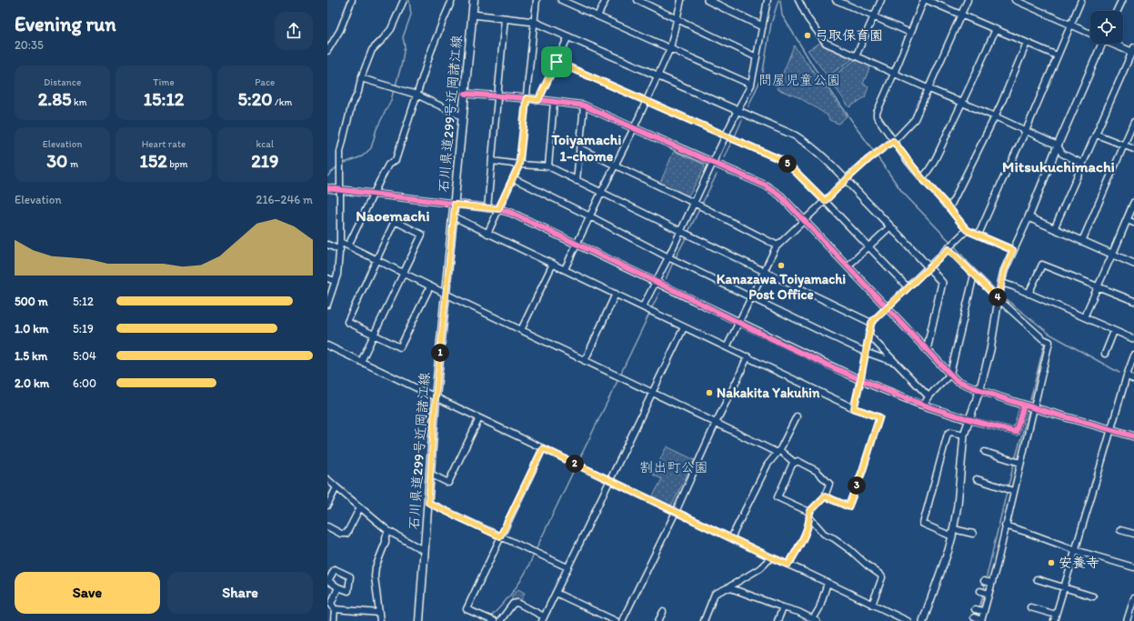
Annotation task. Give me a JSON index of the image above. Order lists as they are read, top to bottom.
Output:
{
  "streets": {
    "main road": ["石川県道299号近岡諸江線"]
  },
  "districts": ["Toiyamachi 1-chome", "Mitsukuchimachi", "Naoemachi"],
  "parks": ["問屋児童公園", "割出町公園"],
  "places": [
    "弓取保育園",
    "Kanazawa Toiyamachi Post Office",
    "Nakakita Yakuhin",
    "安養寺"
  ],
  "page": {
    "heading": ["Evening run", "20:35"],
    "stats": [
      ["Distance", "2.85 km"],
      ["Time", "15:12"],
      ["Pace", "5:20 /km"],
      ["Elevation", "30 m"],
      ["Heart rate", "152 bpm"],
      ["kcal", "219"]
    ],
    "pins": [
      "5",
      "4",
      "1",
      "2",
      "3"
    ],
    "chart": ["Elevation", "216–246 m"],
    "list": [
      {
        "name": "500 m",
        "note": "5:12"
      },
      {
        "name": "1.0 km",
        "note": "5:19"
      },
      {
        "name": "1.5 km",
        "note": "5:04"
      },
      {
        "name": "2.0 km",
        "note": "6:00"
      }
    ],
    "buttons": ["Save", "Share"]
  }
}
